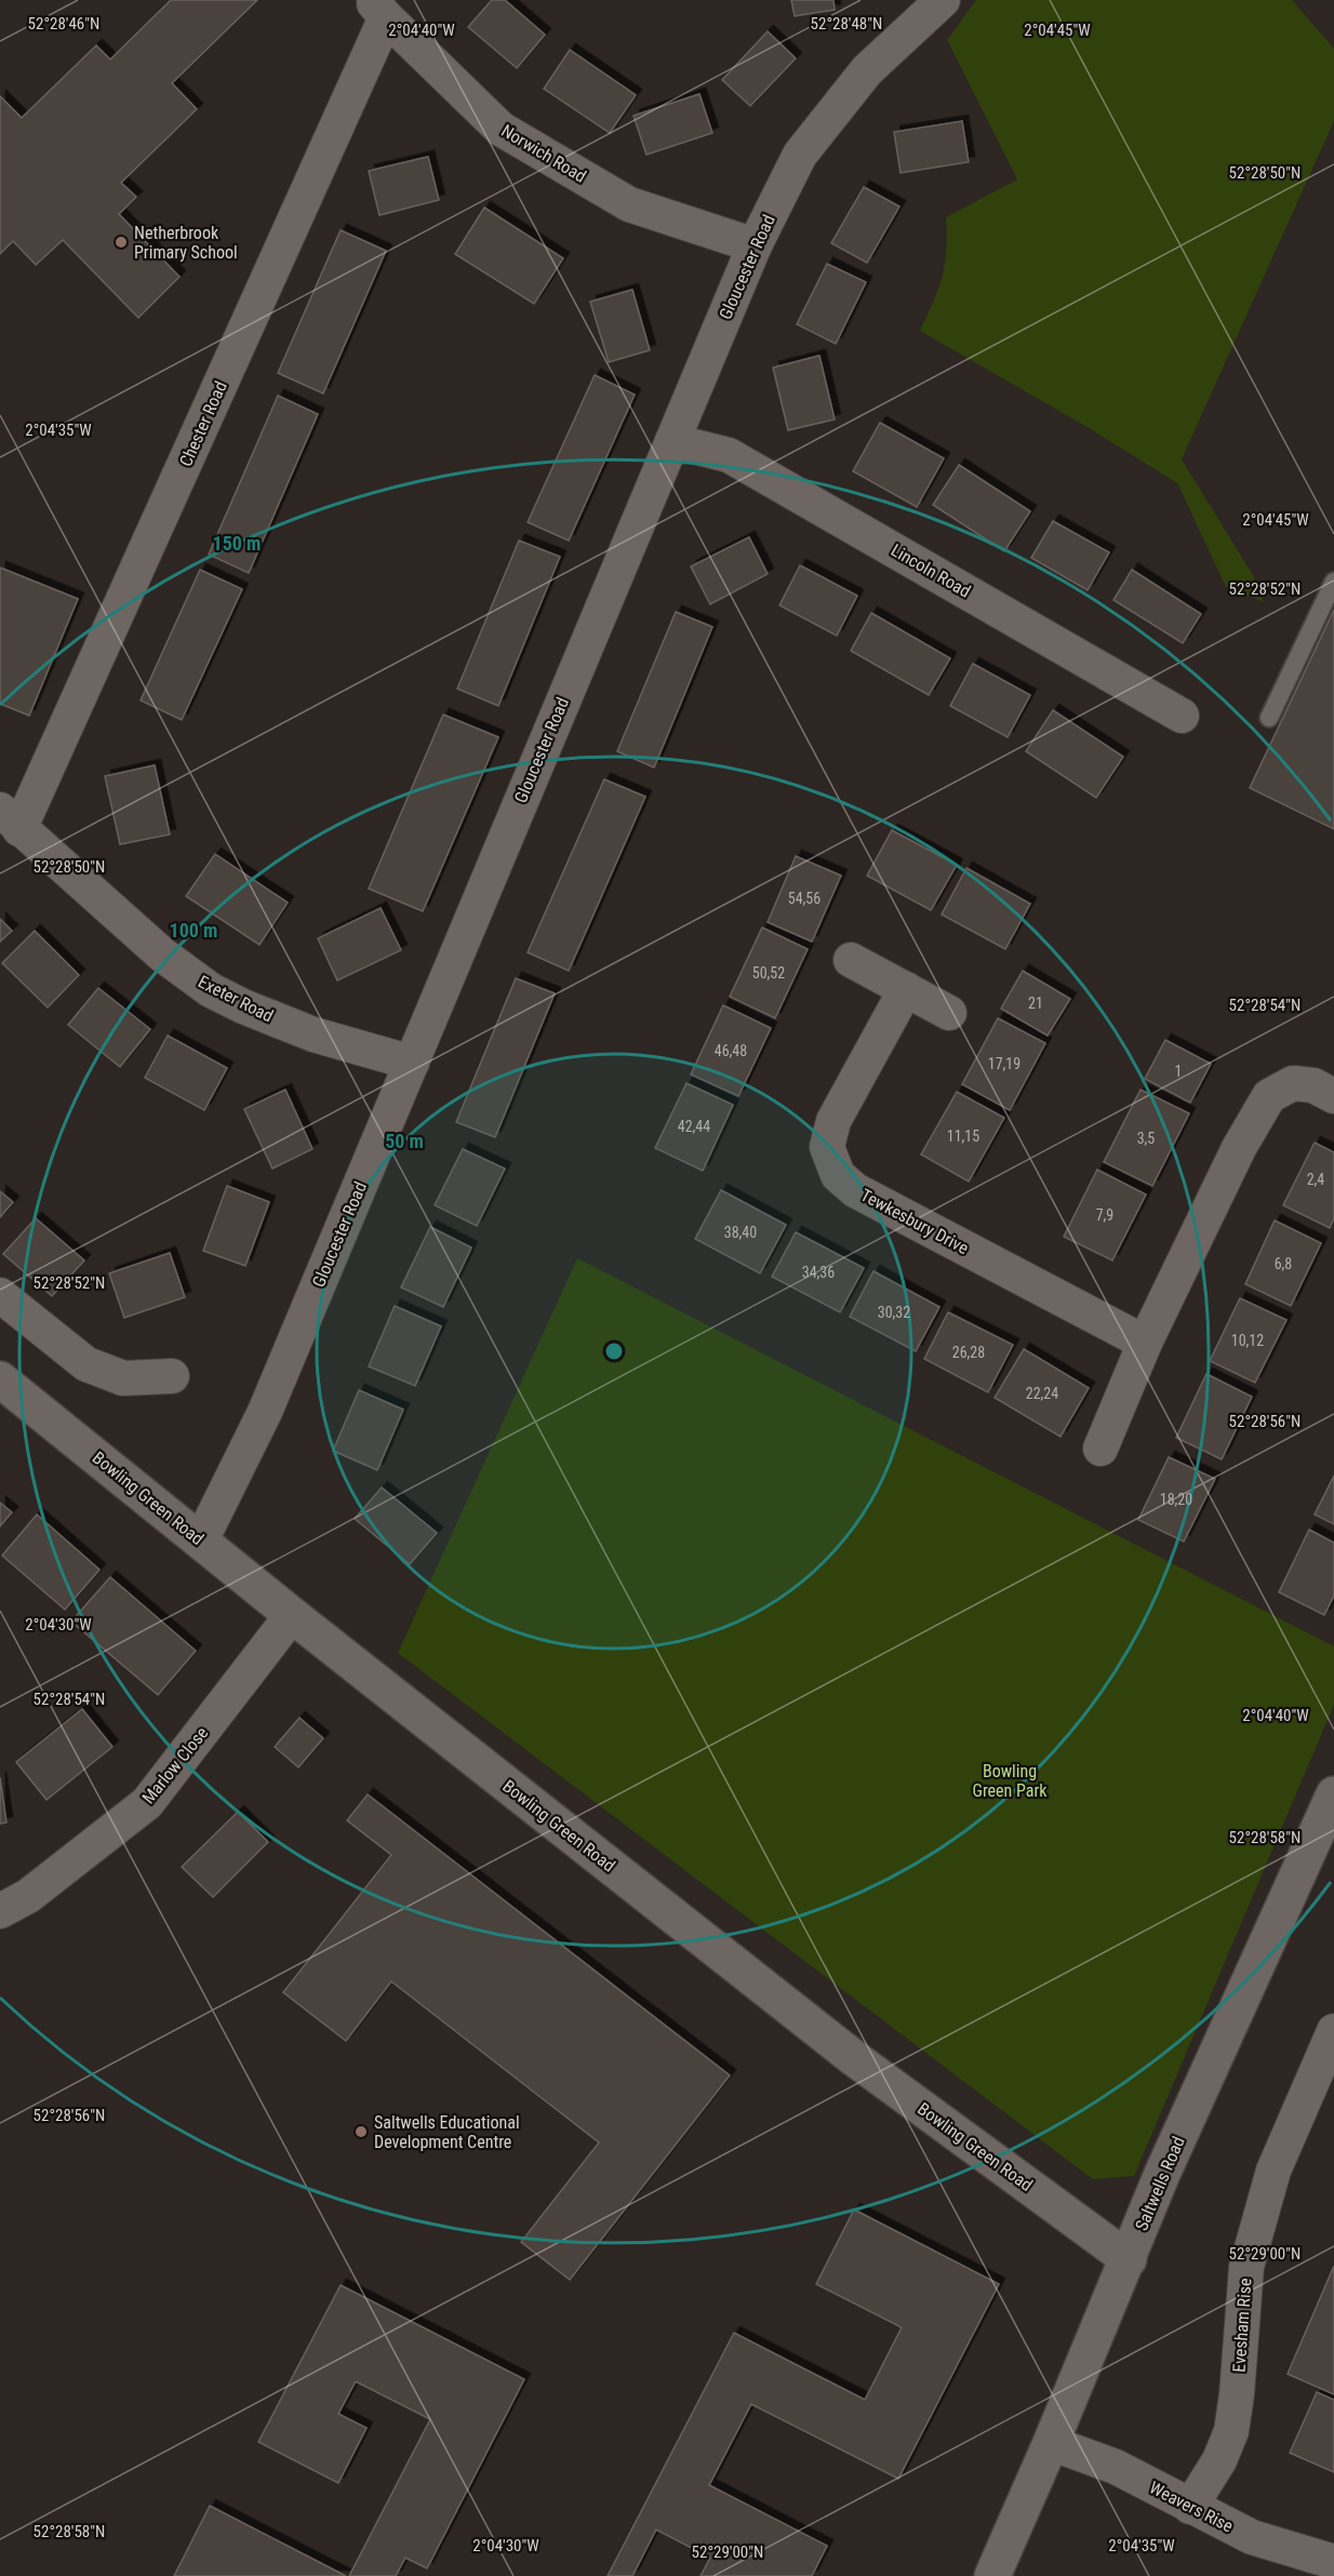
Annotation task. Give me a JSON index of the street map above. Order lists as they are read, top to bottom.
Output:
{
  "streets": {
    "street": [
      "Norwich Road",
      "Gloucester Road",
      "Chester Road",
      "Lincoln Road",
      "Exeter Road",
      "Tewkesbury Drive",
      "Bowling Green Road",
      "Marlow Close",
      "Saltwells Road",
      "Evesham Rise",
      "Weavers Rise"
    ]
  },
  "crossings": [
    ["Norwich Road", "Gloucester Road"],
    ["Norwich Road", "Chester Road"],
    ["Gloucester Road", "Lincoln Road"],
    ["Gloucester Road", "Exeter Road"],
    ["Gloucester Road", "Bowling Green Road"],
    ["Chester Road", "Exeter Road"],
    ["Bowling Green Road", "Marlow Close"],
    ["Bowling Green Road", "Saltwells Road"],
    ["Saltwells Road", "Weavers Rise"],
    ["Evesham Rise", "Weavers Rise"]
  ],
  "parks": ["Bowling Green Park"],
  "places": ["Netherbrook Primary School", "Saltwells Educational Development Centre"],
  "house_numbers": [
    "54,56",
    "50,52",
    "21",
    "46,48",
    "17,19",
    "1",
    "42,44",
    "11,15",
    "3,5",
    "2,4",
    "7,9",
    "38,40",
    "6,8",
    "34,36",
    "30,32",
    "10,12",
    "26,28",
    "22,24",
    "18,20"
  ],
  "coordinates": [
    "52°28'46\"N",
    "52°28'48\"N",
    "2°04'40\"W",
    "2°04'45\"W",
    "52°28'50\"N",
    "2°04'35\"W",
    "52°28'52\"N",
    "52°28'54\"N",
    "52°28'56\"N",
    "2°04'30\"W",
    "52°28'58\"N",
    "52°29'00\"N"
  ],
  "rings": ["150 m", "100 m", "50 m"]
}
